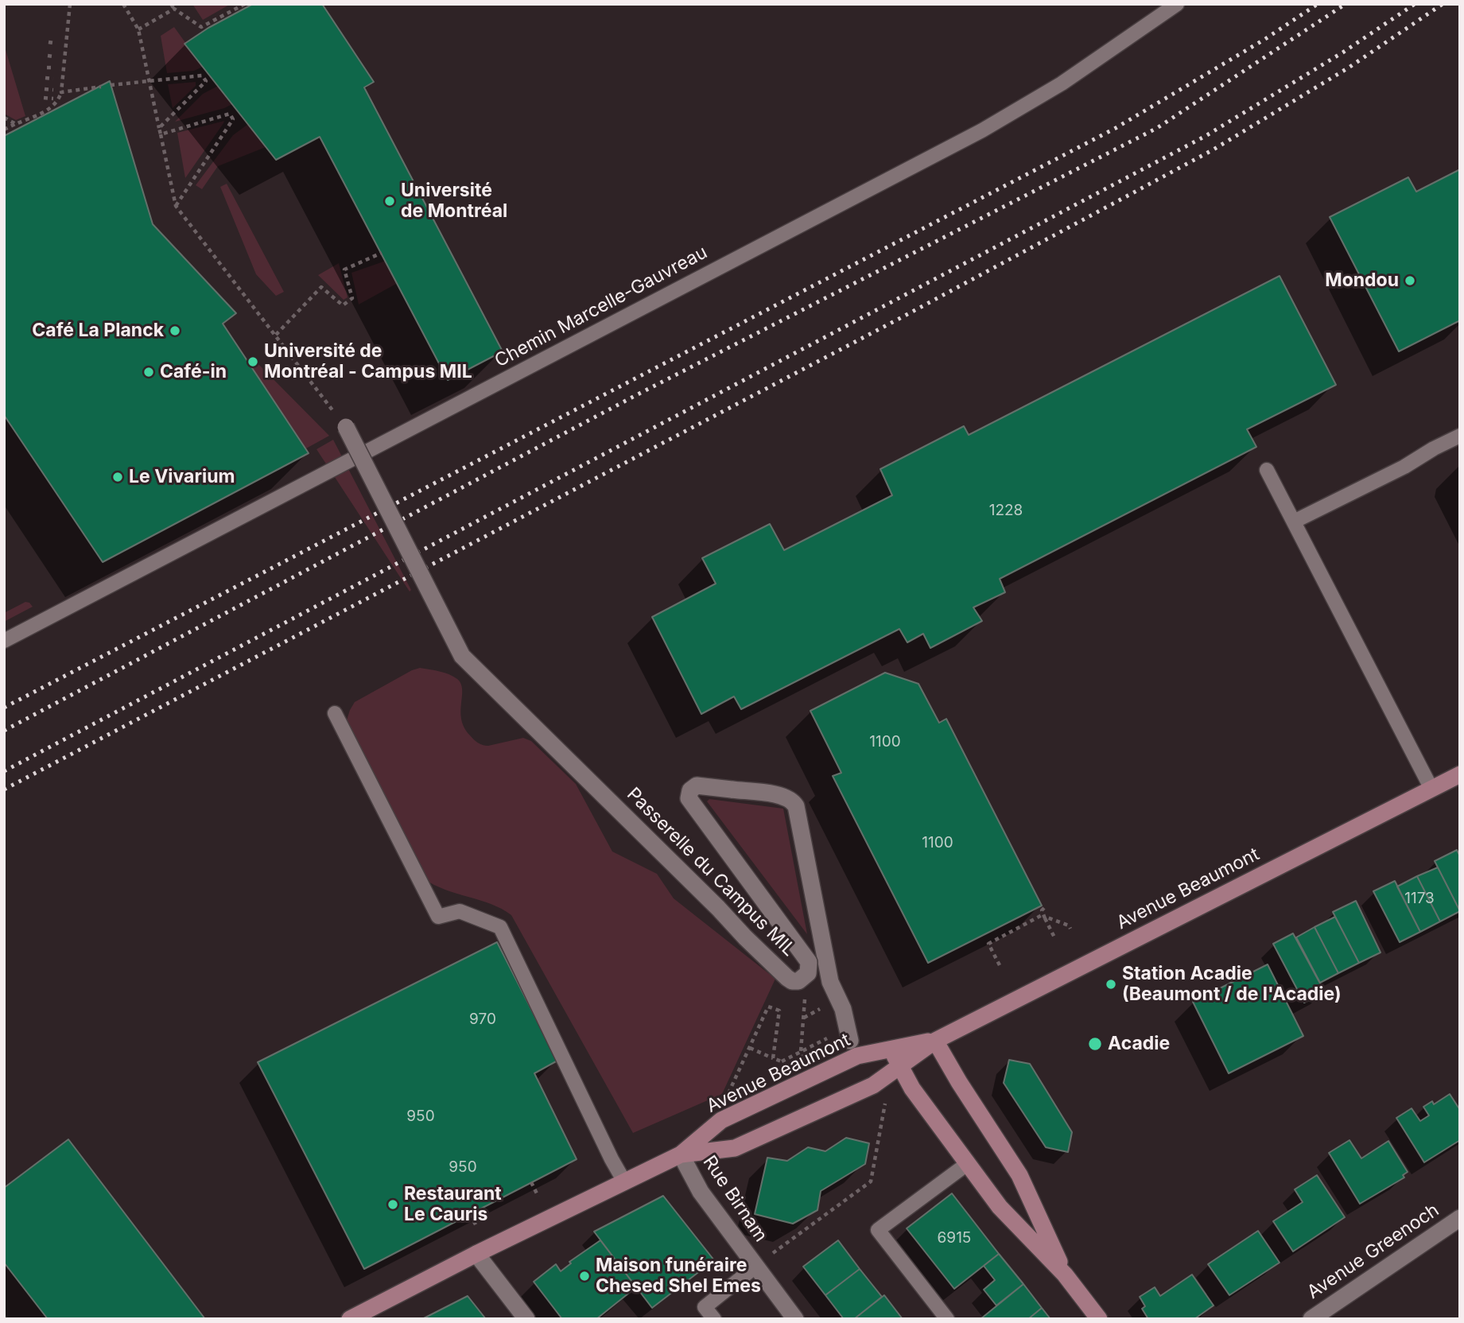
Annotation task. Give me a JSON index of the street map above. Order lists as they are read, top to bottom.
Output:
{
  "streets": {
    "street": [
      "Passerelle du Campus MIL",
      "Avenue Beaumont",
      "Rue Birnam",
      "Avenue Greenoch"
    ],
    "lane": ["Chemin Marcelle-Gauvreau"]
  },
  "crossings": [
    ["Avenue Beaumont", "Rue Birnam"]
  ],
  "places": [
    "Université de Montréal",
    "Mondou",
    "Café La Planck",
    "Université de Montréal - Campus MIL",
    "Café-in",
    "Le Vivarium",
    "Station Acadie (Beaumont / de l'Acadie)",
    "Acadie",
    "Restaurant Le Cauris",
    "Maison funéraire Chesed Shel Emes"
  ],
  "house_numbers": [
    "1228",
    "1100",
    "1100",
    "1173",
    "970",
    "950",
    "950",
    "6915"
  ]
}
